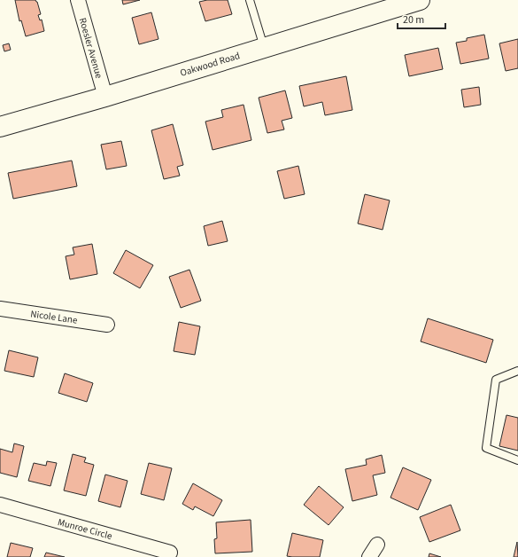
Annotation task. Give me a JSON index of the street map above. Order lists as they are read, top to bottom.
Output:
{
  "streets": {
    "street": [
      "Roesler Avenue",
      "Oakwood Road",
      "Nicole Lane",
      "Munroe Circle"
    ]
  },
  "crossings": [
    ["Roesler Avenue", "Oakwood Road"]
  ],
  "scale_bar": "20 m"
}
